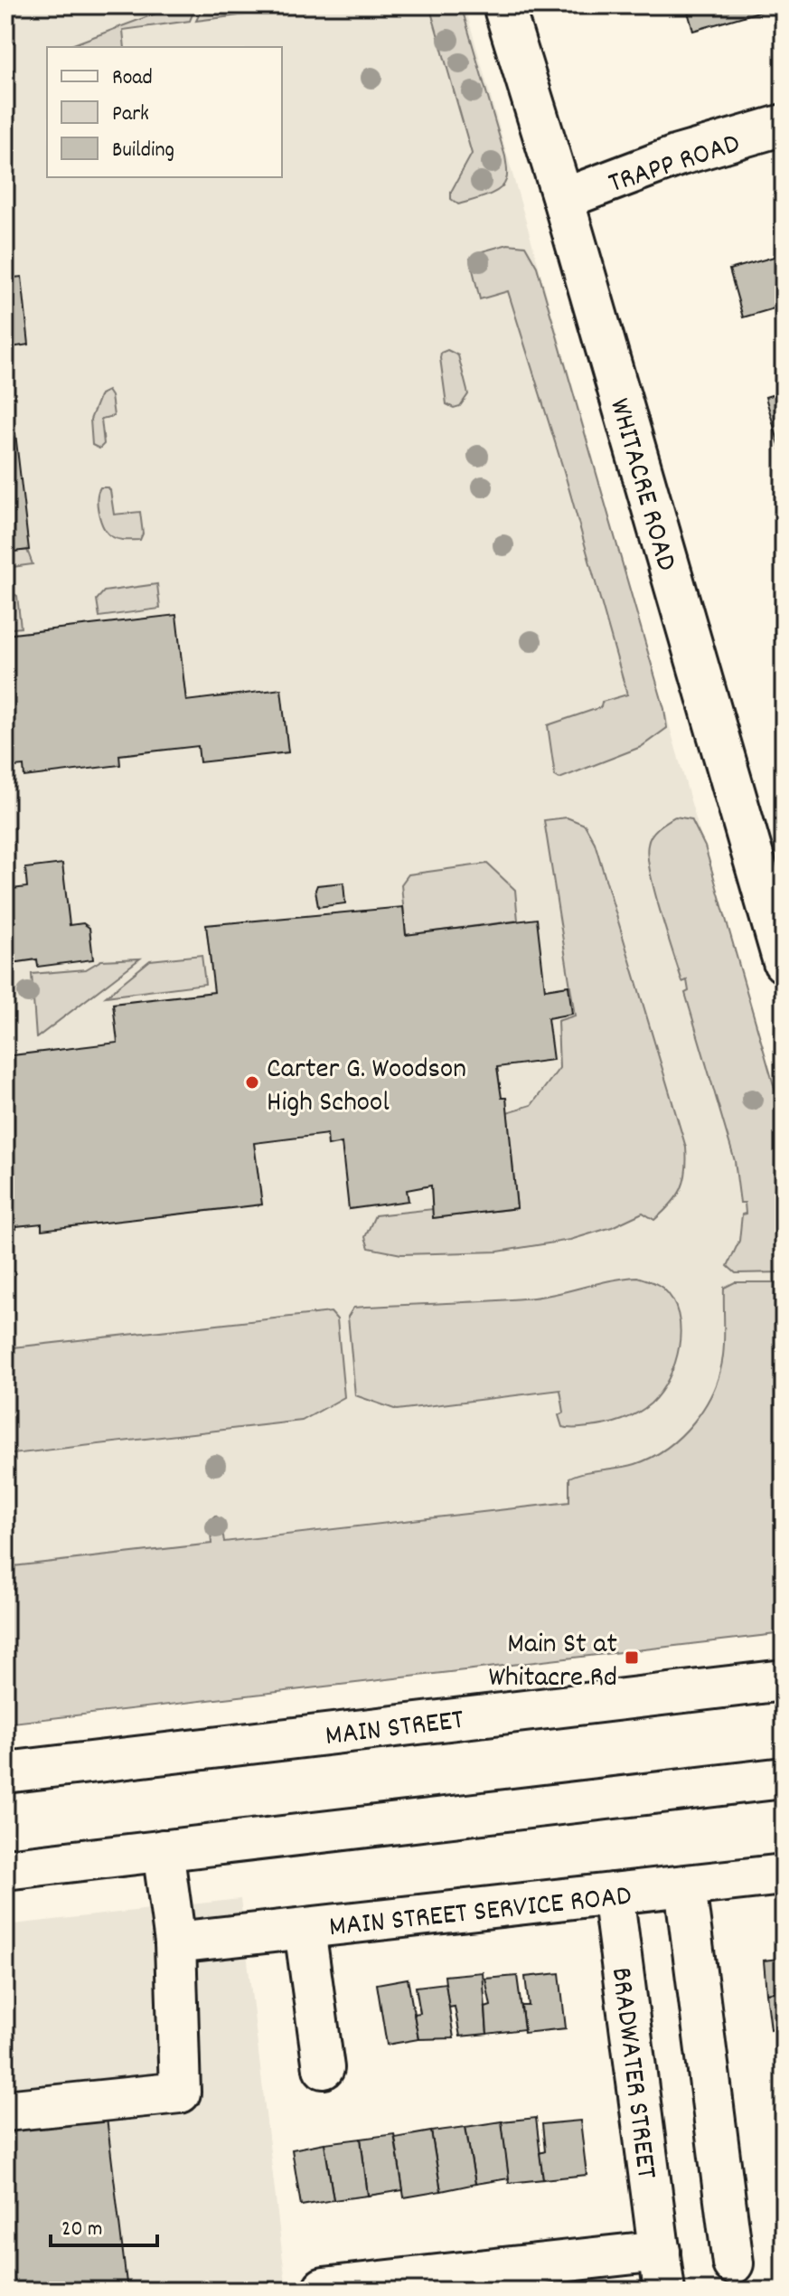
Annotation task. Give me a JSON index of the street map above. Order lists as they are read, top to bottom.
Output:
{
  "streets": {
    "street": [
      "TRAPP ROAD",
      "WHITACRE ROAD",
      "MAIN STREET",
      "MAIN STREET SERVICE ROAD",
      "BRADWATER STREET"
    ]
  },
  "crossings": [
    ["TRAPP ROAD", "WHITACRE ROAD"],
    ["MAIN STREET SERVICE ROAD", "BRADWATER STREET"]
  ],
  "places": {
    "other": ["Carter G. Woodson High School"],
    "transit": ["Main St at Whitacre Rd"]
  },
  "legend": ["Road", "Park", "Building"],
  "scale_bar": "20 m"
}
